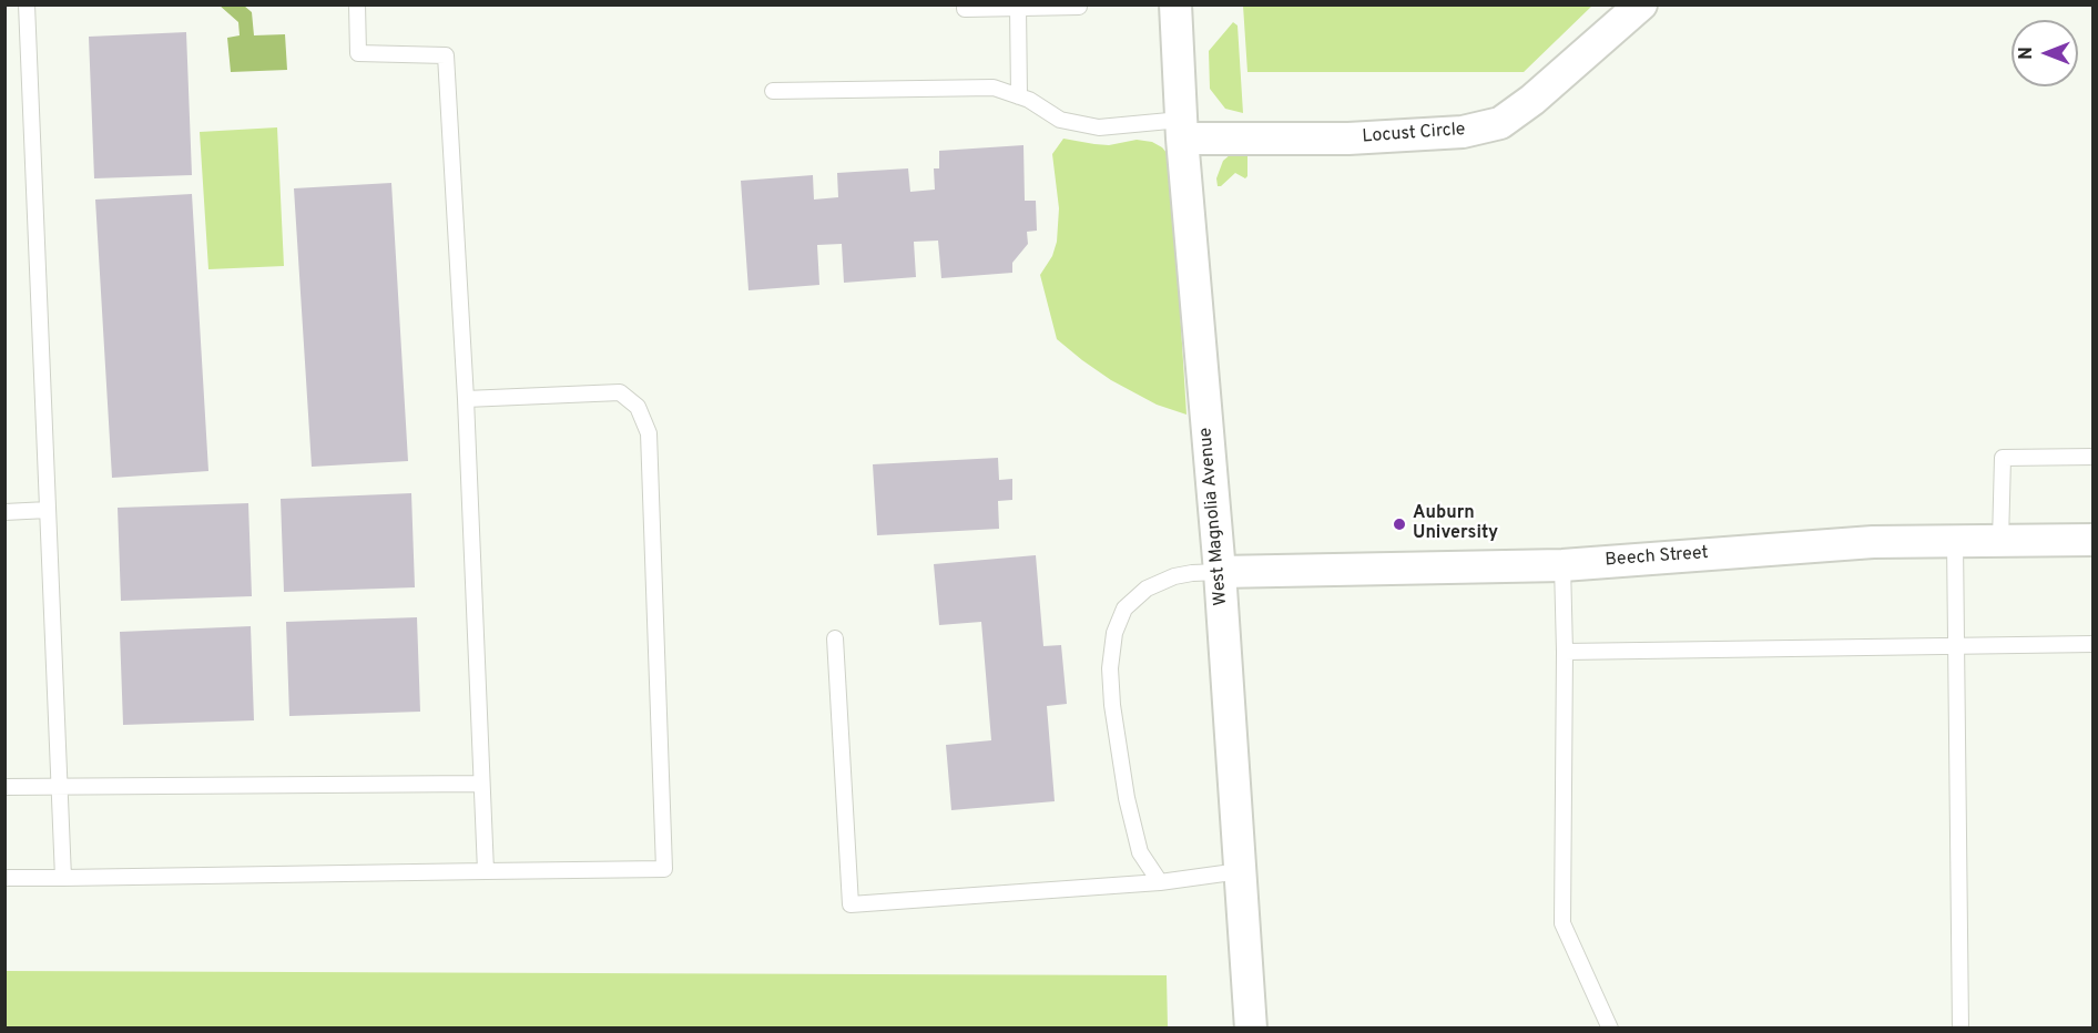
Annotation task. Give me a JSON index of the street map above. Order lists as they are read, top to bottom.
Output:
{
  "streets": {
    "street": ["Locust Circle", "West Magnolia Avenue", "Beech Street"]
  },
  "crossings": [
    ["Locust Circle", "West Magnolia Avenue"],
    ["West Magnolia Avenue", "Beech Street"]
  ],
  "places": ["Auburn University"],
  "north": "left"
}
